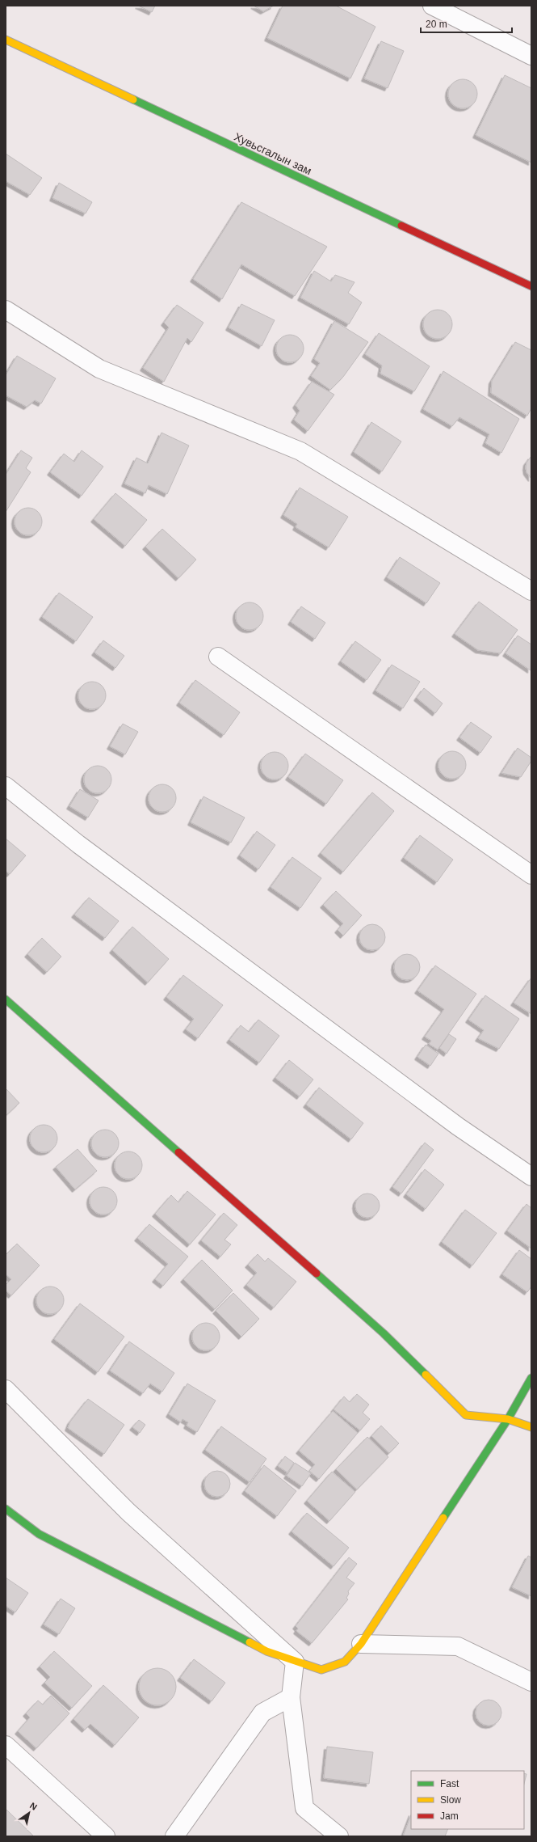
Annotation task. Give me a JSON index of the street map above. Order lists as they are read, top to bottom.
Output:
{
  "streets": {
    "street": ["Хувьсгалын зам"]
  },
  "legend": ["Fast", "Slow", "Jam"],
  "scale_bar": "20 m",
  "north": "top right"
}
